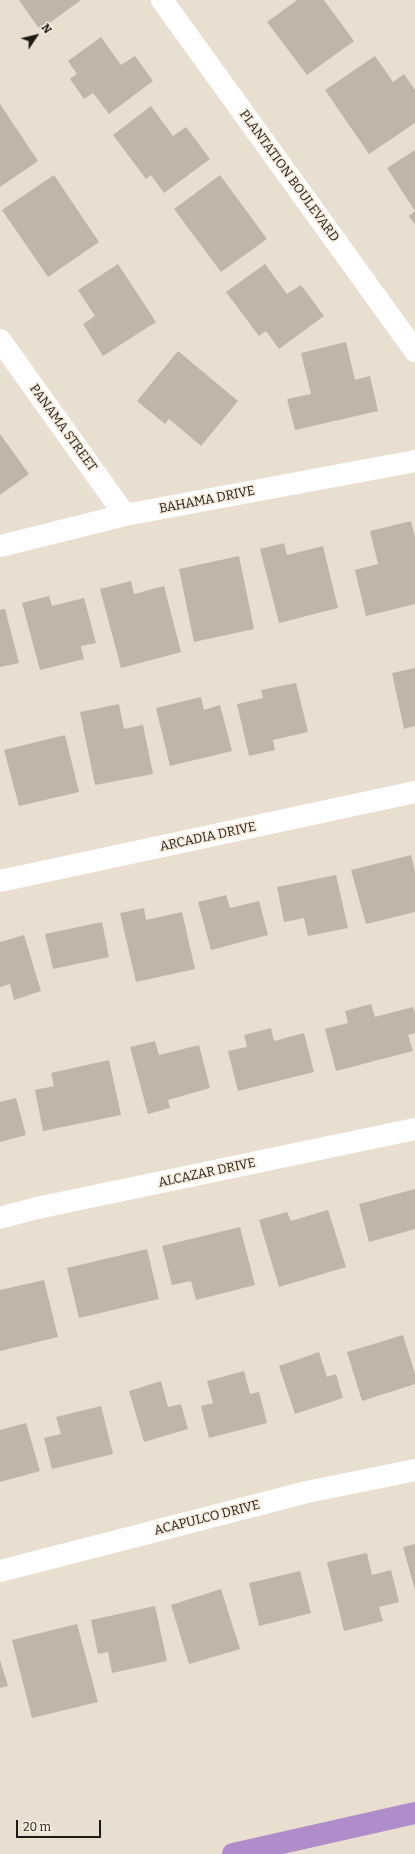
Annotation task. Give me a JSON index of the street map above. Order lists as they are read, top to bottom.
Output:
{
  "streets": {
    "street": [
      "PLANTATION BOULEVARD",
      "PANAMA STREET",
      "BAHAMA DRIVE",
      "ARCADIA DRIVE",
      "ALCAZAR DRIVE",
      "ACAPULCO DRIVE"
    ]
  },
  "crossings": [
    ["PANAMA STREET", "BAHAMA DRIVE"]
  ],
  "scale_bar": "20 m",
  "north": "top right"
}
